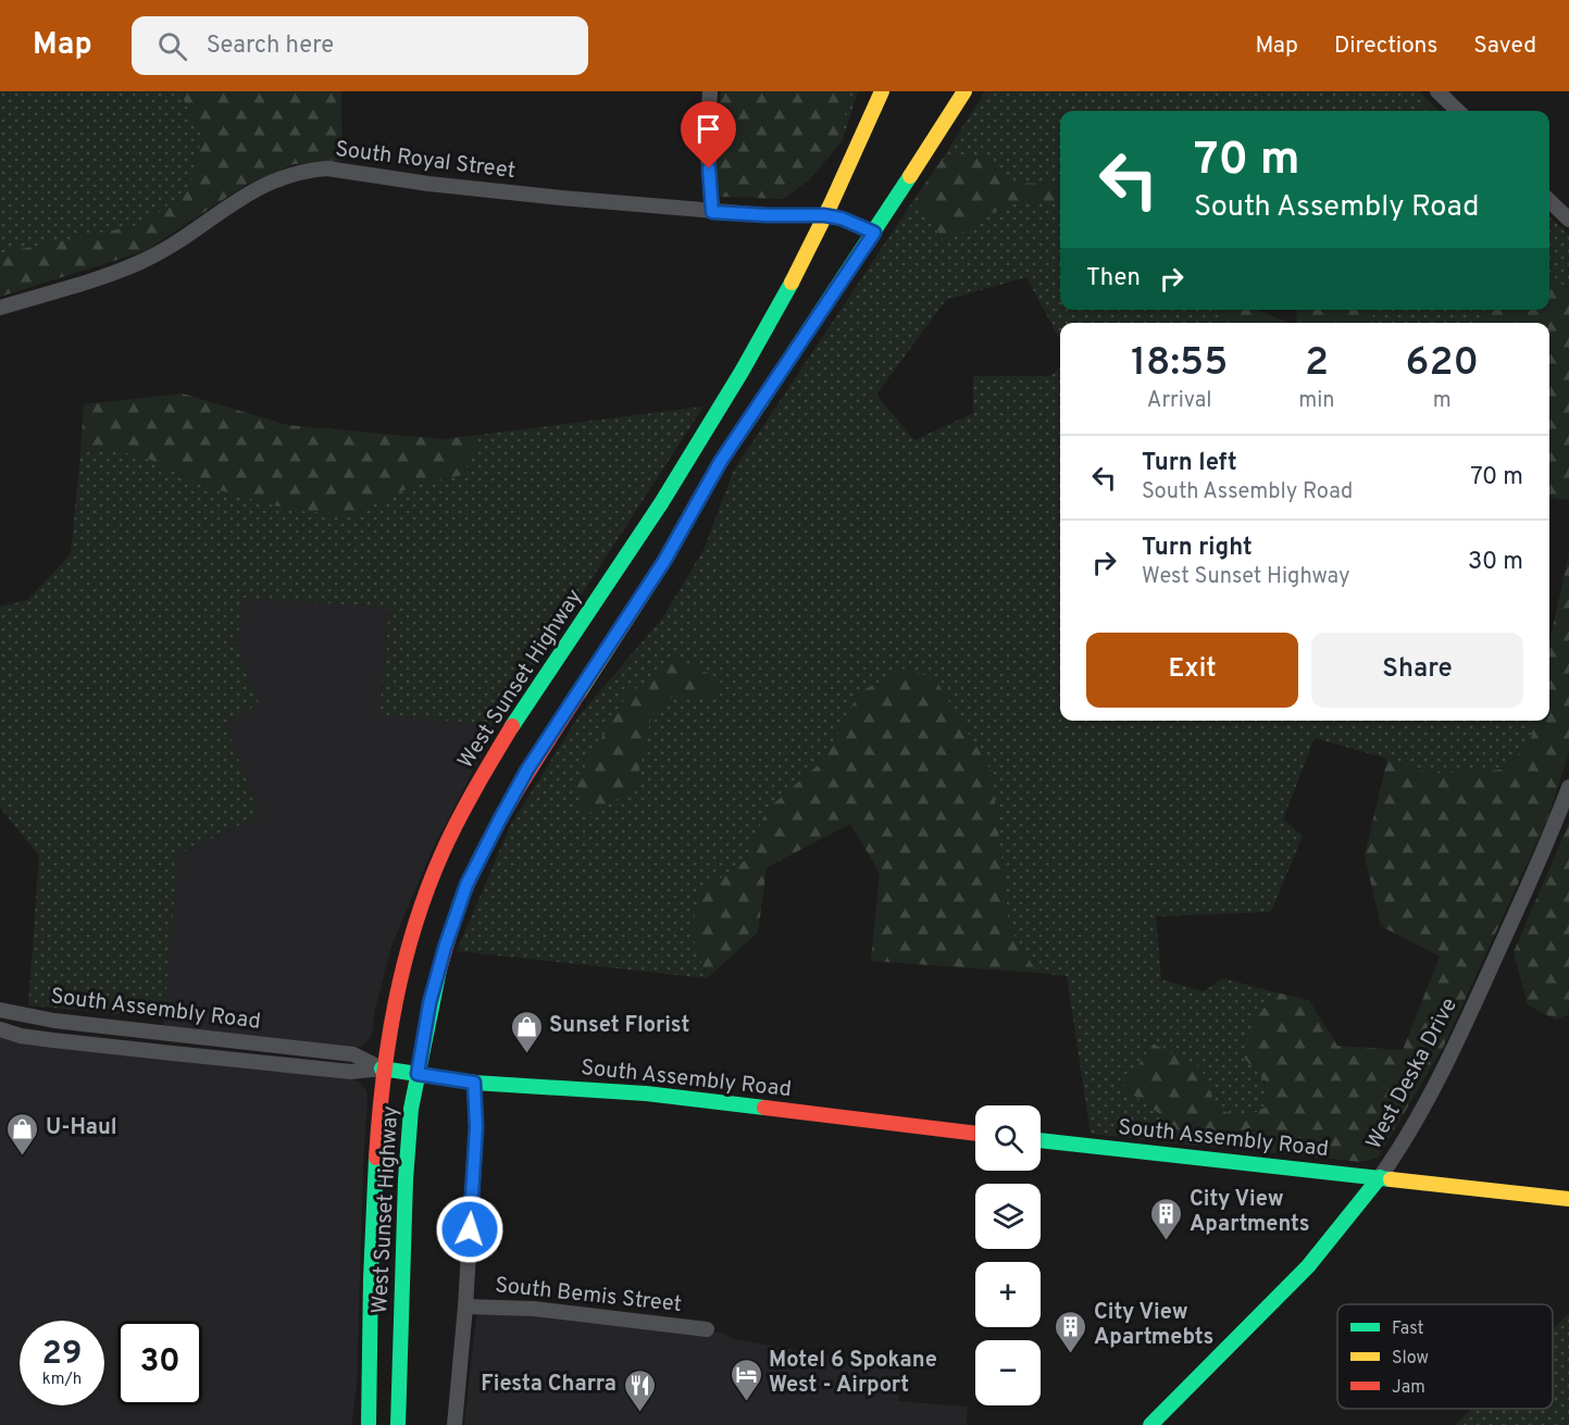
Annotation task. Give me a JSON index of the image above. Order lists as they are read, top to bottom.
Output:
{
  "streets": {
    "main road": ["West Sunset Highway", "South Assembly Road", "West Deska Drive"],
    "street": ["South Royal Street", "South Bemis Street"]
  },
  "crossings": [
    ["South Royal Street", "West Sunset Highway"],
    ["West Sunset Highway", "South Assembly Road"],
    ["South Assembly Road", "West Deska Drive"]
  ],
  "places": {
    "shop": ["Sunset Florist", "U-Haul"],
    "building": ["City View Apartments", "City View Apartmebts"],
    "hotel": ["Motel 6 Spokane West - Airport"],
    "restaurant": ["Fiesta Charra"]
  },
  "legend": ["Fast", "Slow", "Jam"],
  "page": {
    "header": "Map",
    "search": "Search here",
    "nav": ["Map", "Directions", "Saved"],
    "turn": ["70 m", "South Assembly Road"],
    "then": "Then",
    "eta": [
      "18:55",
      "Arrival",
      "2",
      "min",
      "620",
      "m"
    ],
    "list": [
      {
        "name": "Turn left",
        "note": "South Assembly Road",
        "value": "70 m"
      },
      {
        "name": "Turn right",
        "note": "West Sunset Highway",
        "value": "30 m"
      }
    ],
    "buttons": ["Exit", "Share"],
    "map_buttons": ["+", "−"],
    "speed": "29 km/h",
    "limit": "30"
  }
}
